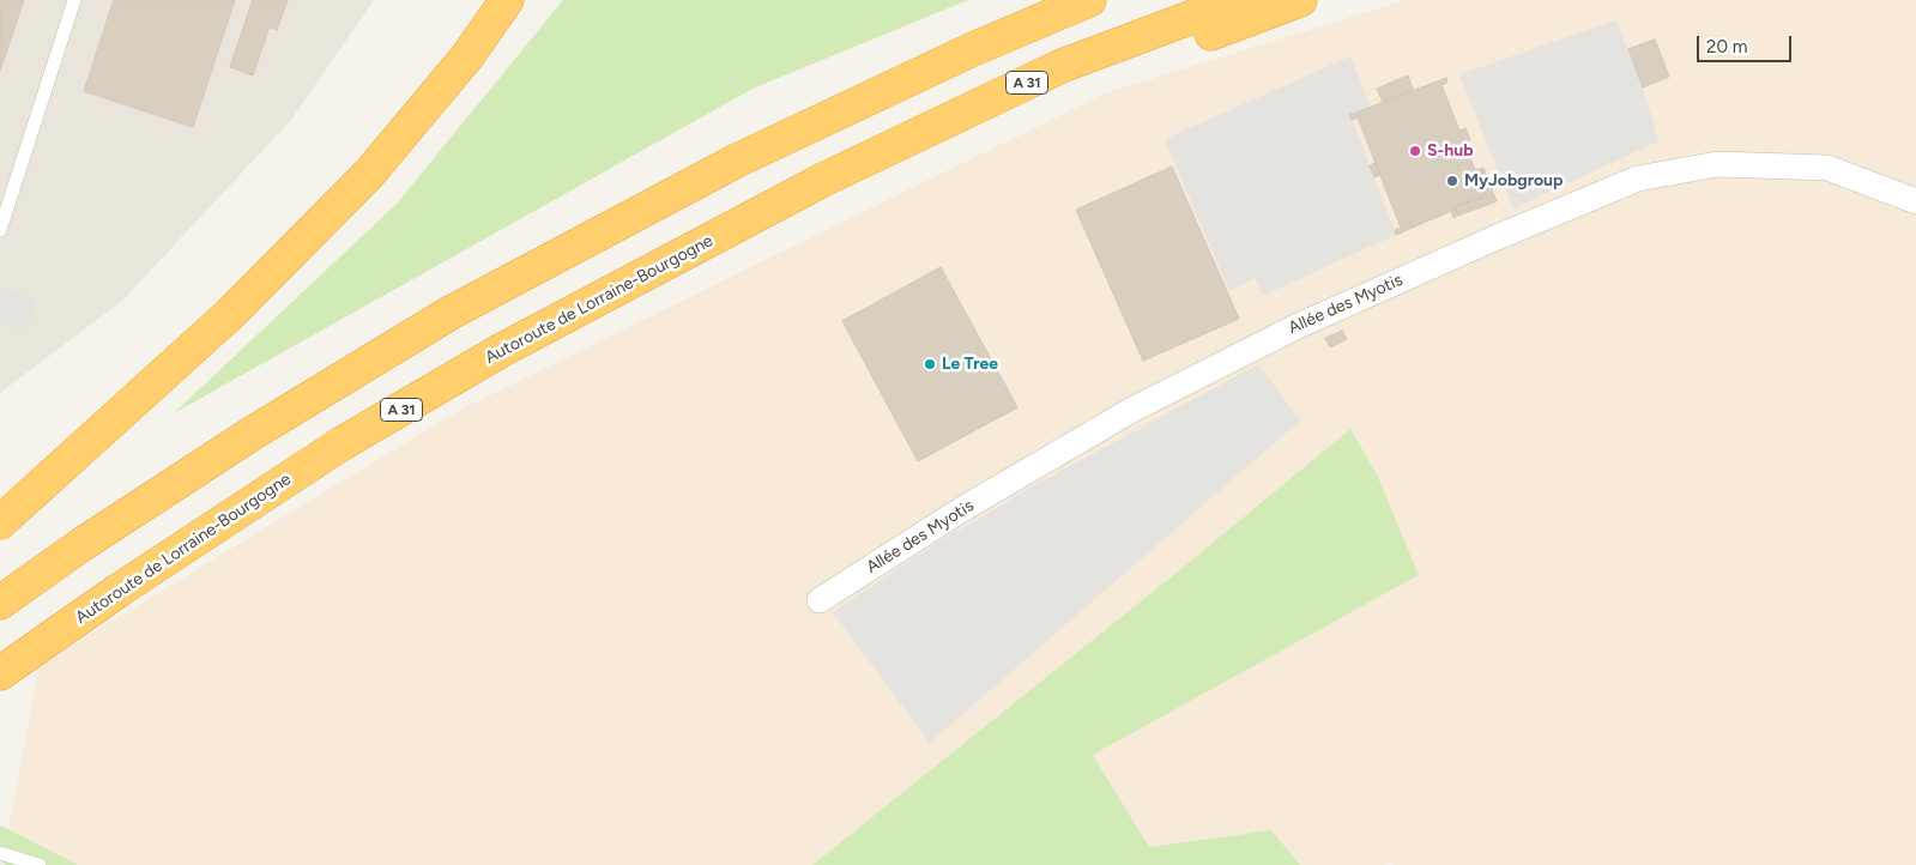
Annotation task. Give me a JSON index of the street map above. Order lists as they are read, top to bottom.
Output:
{
  "streets": {
    "highway": ["A 31", "Autoroute de Lorraine-Bourgogne"],
    "street": ["Allée des Myotis"]
  },
  "places": ["S-hub", "MyJobgroup", "Le Tree"],
  "scale_bar": "20 m"
}
